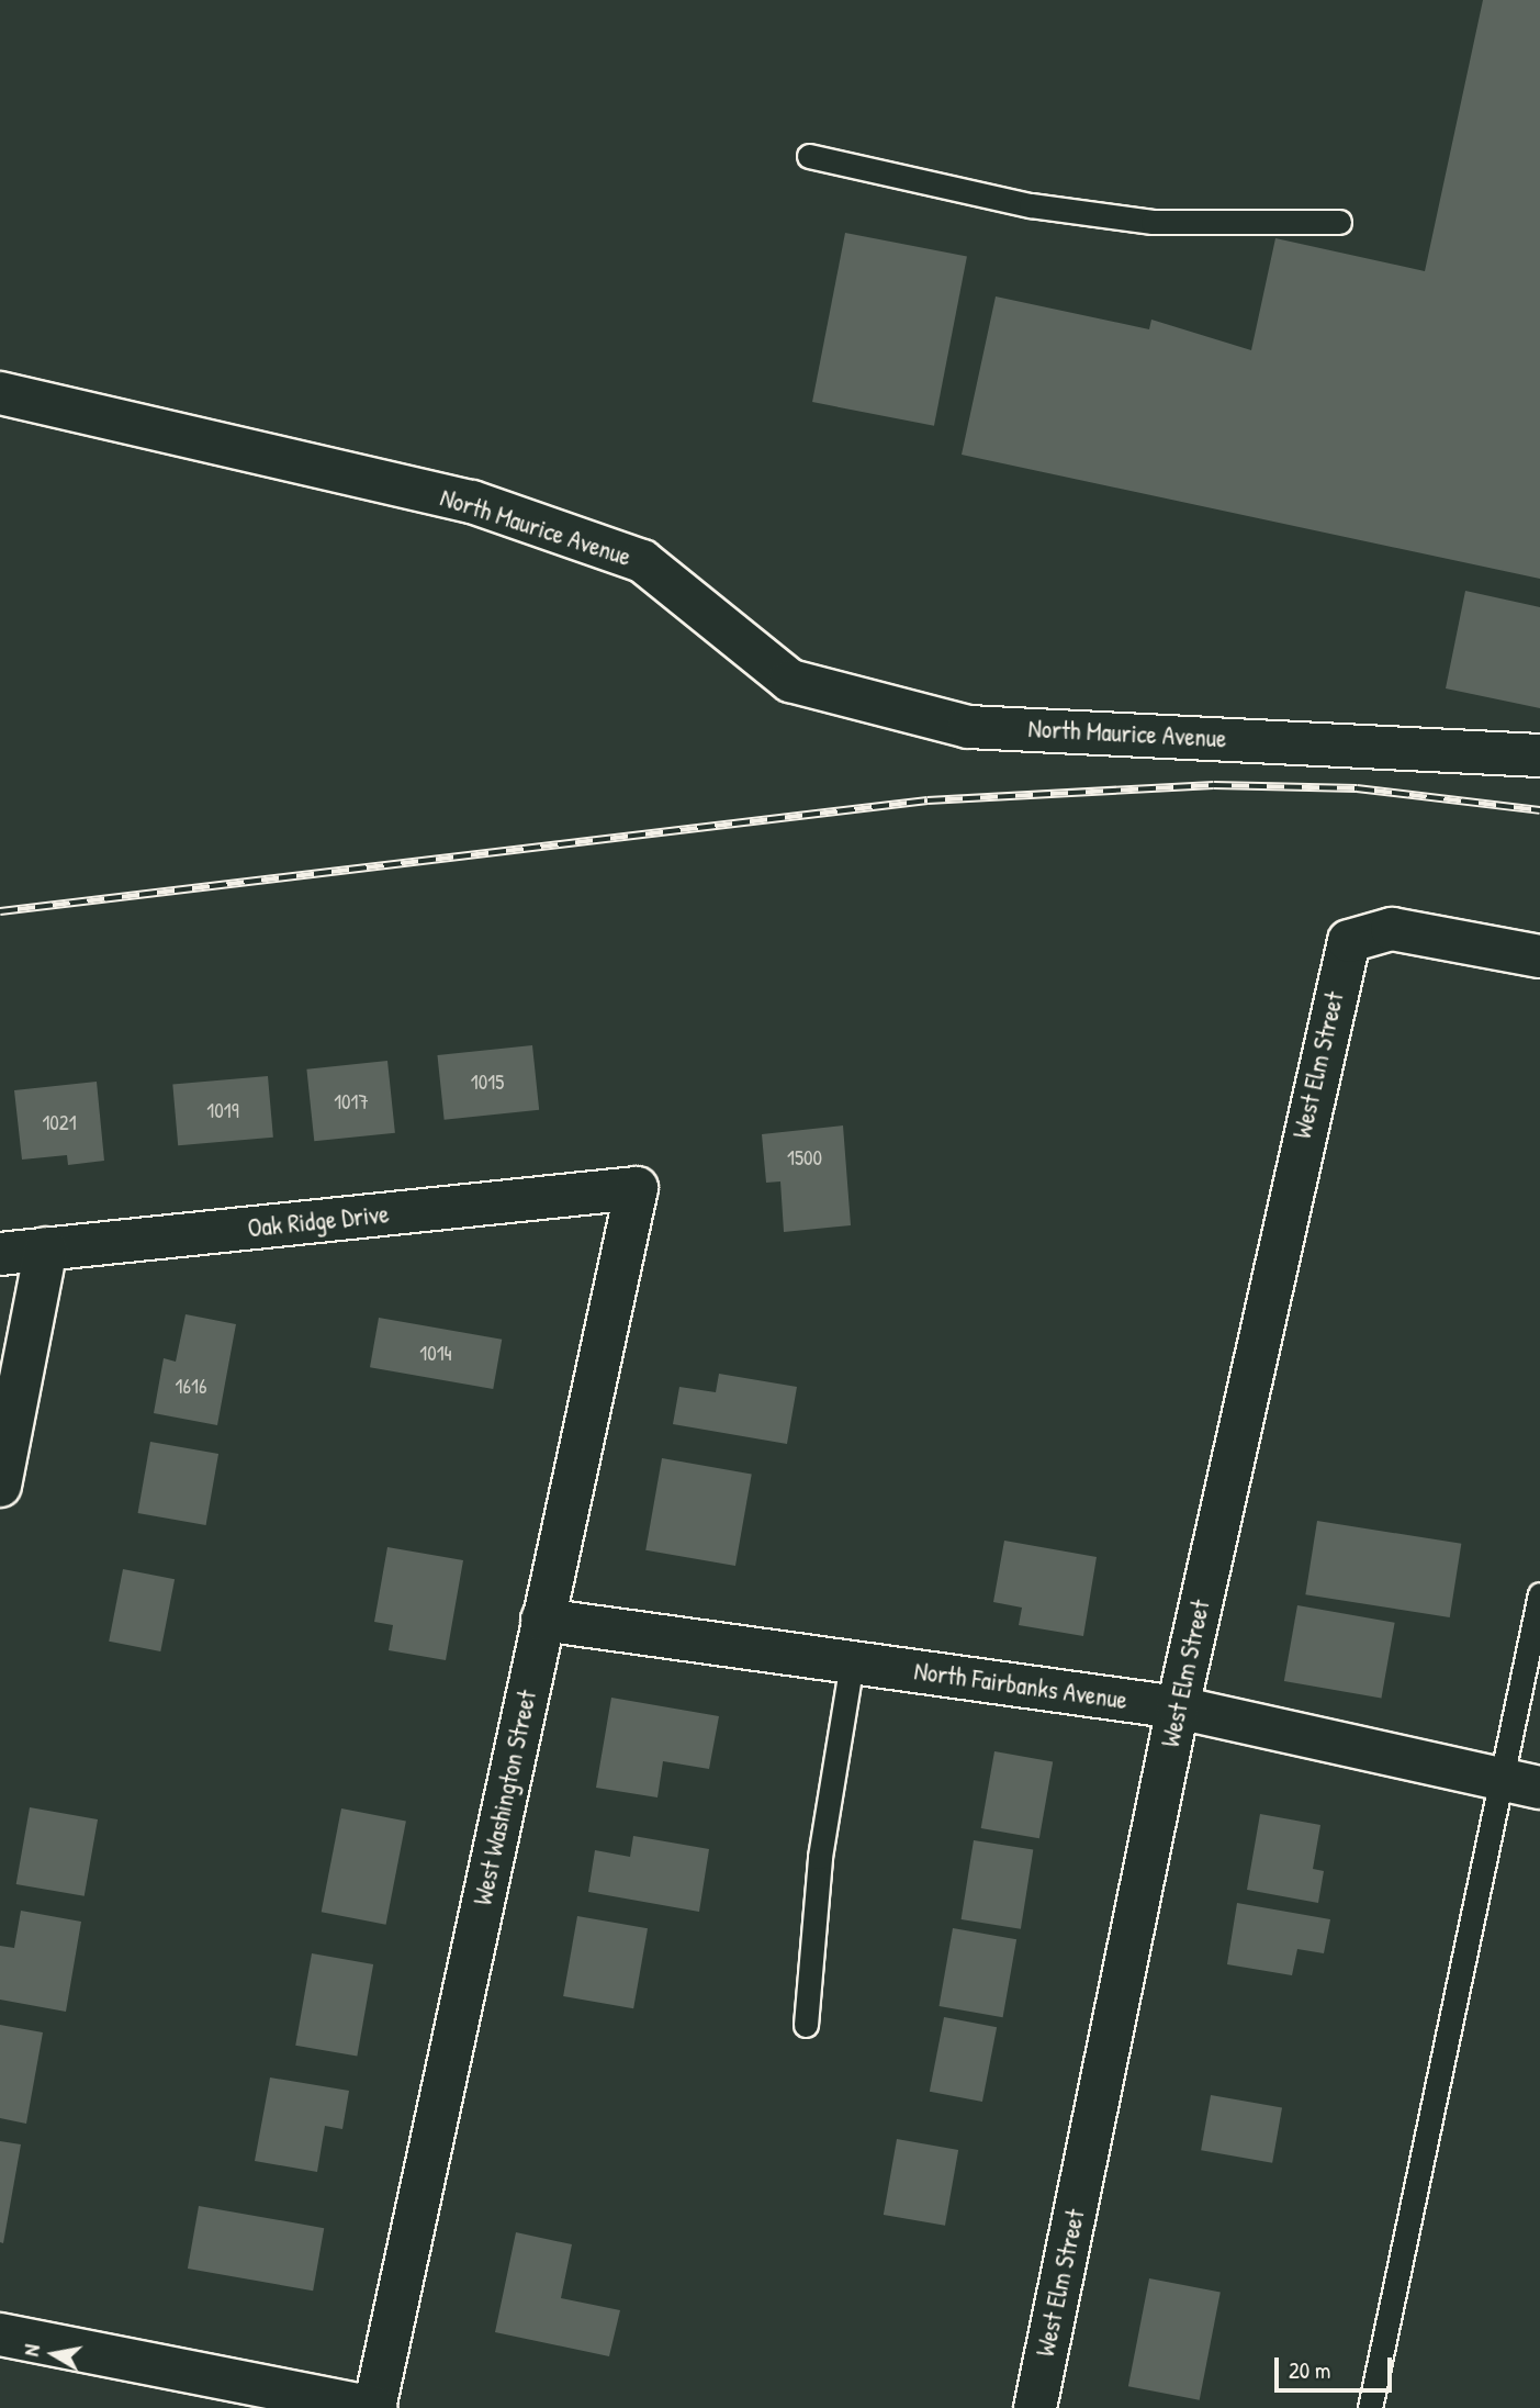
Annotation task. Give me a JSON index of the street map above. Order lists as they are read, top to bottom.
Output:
{
  "streets": {
    "street": [
      "North Maurice Avenue",
      "West Elm Street",
      "Oak Ridge Drive",
      "North Fairbanks Avenue",
      "West Washington Street"
    ]
  },
  "crossings": [
    ["West Elm Street", "North Fairbanks Avenue"],
    ["Oak Ridge Drive", "West Washington Street"],
    ["North Fairbanks Avenue", "West Washington Street"]
  ],
  "house_numbers": [
    "1015",
    "1017",
    "1019",
    "1021",
    "1500",
    "1014",
    "1616"
  ],
  "scale_bar": "20 m",
  "north": "left"
}
